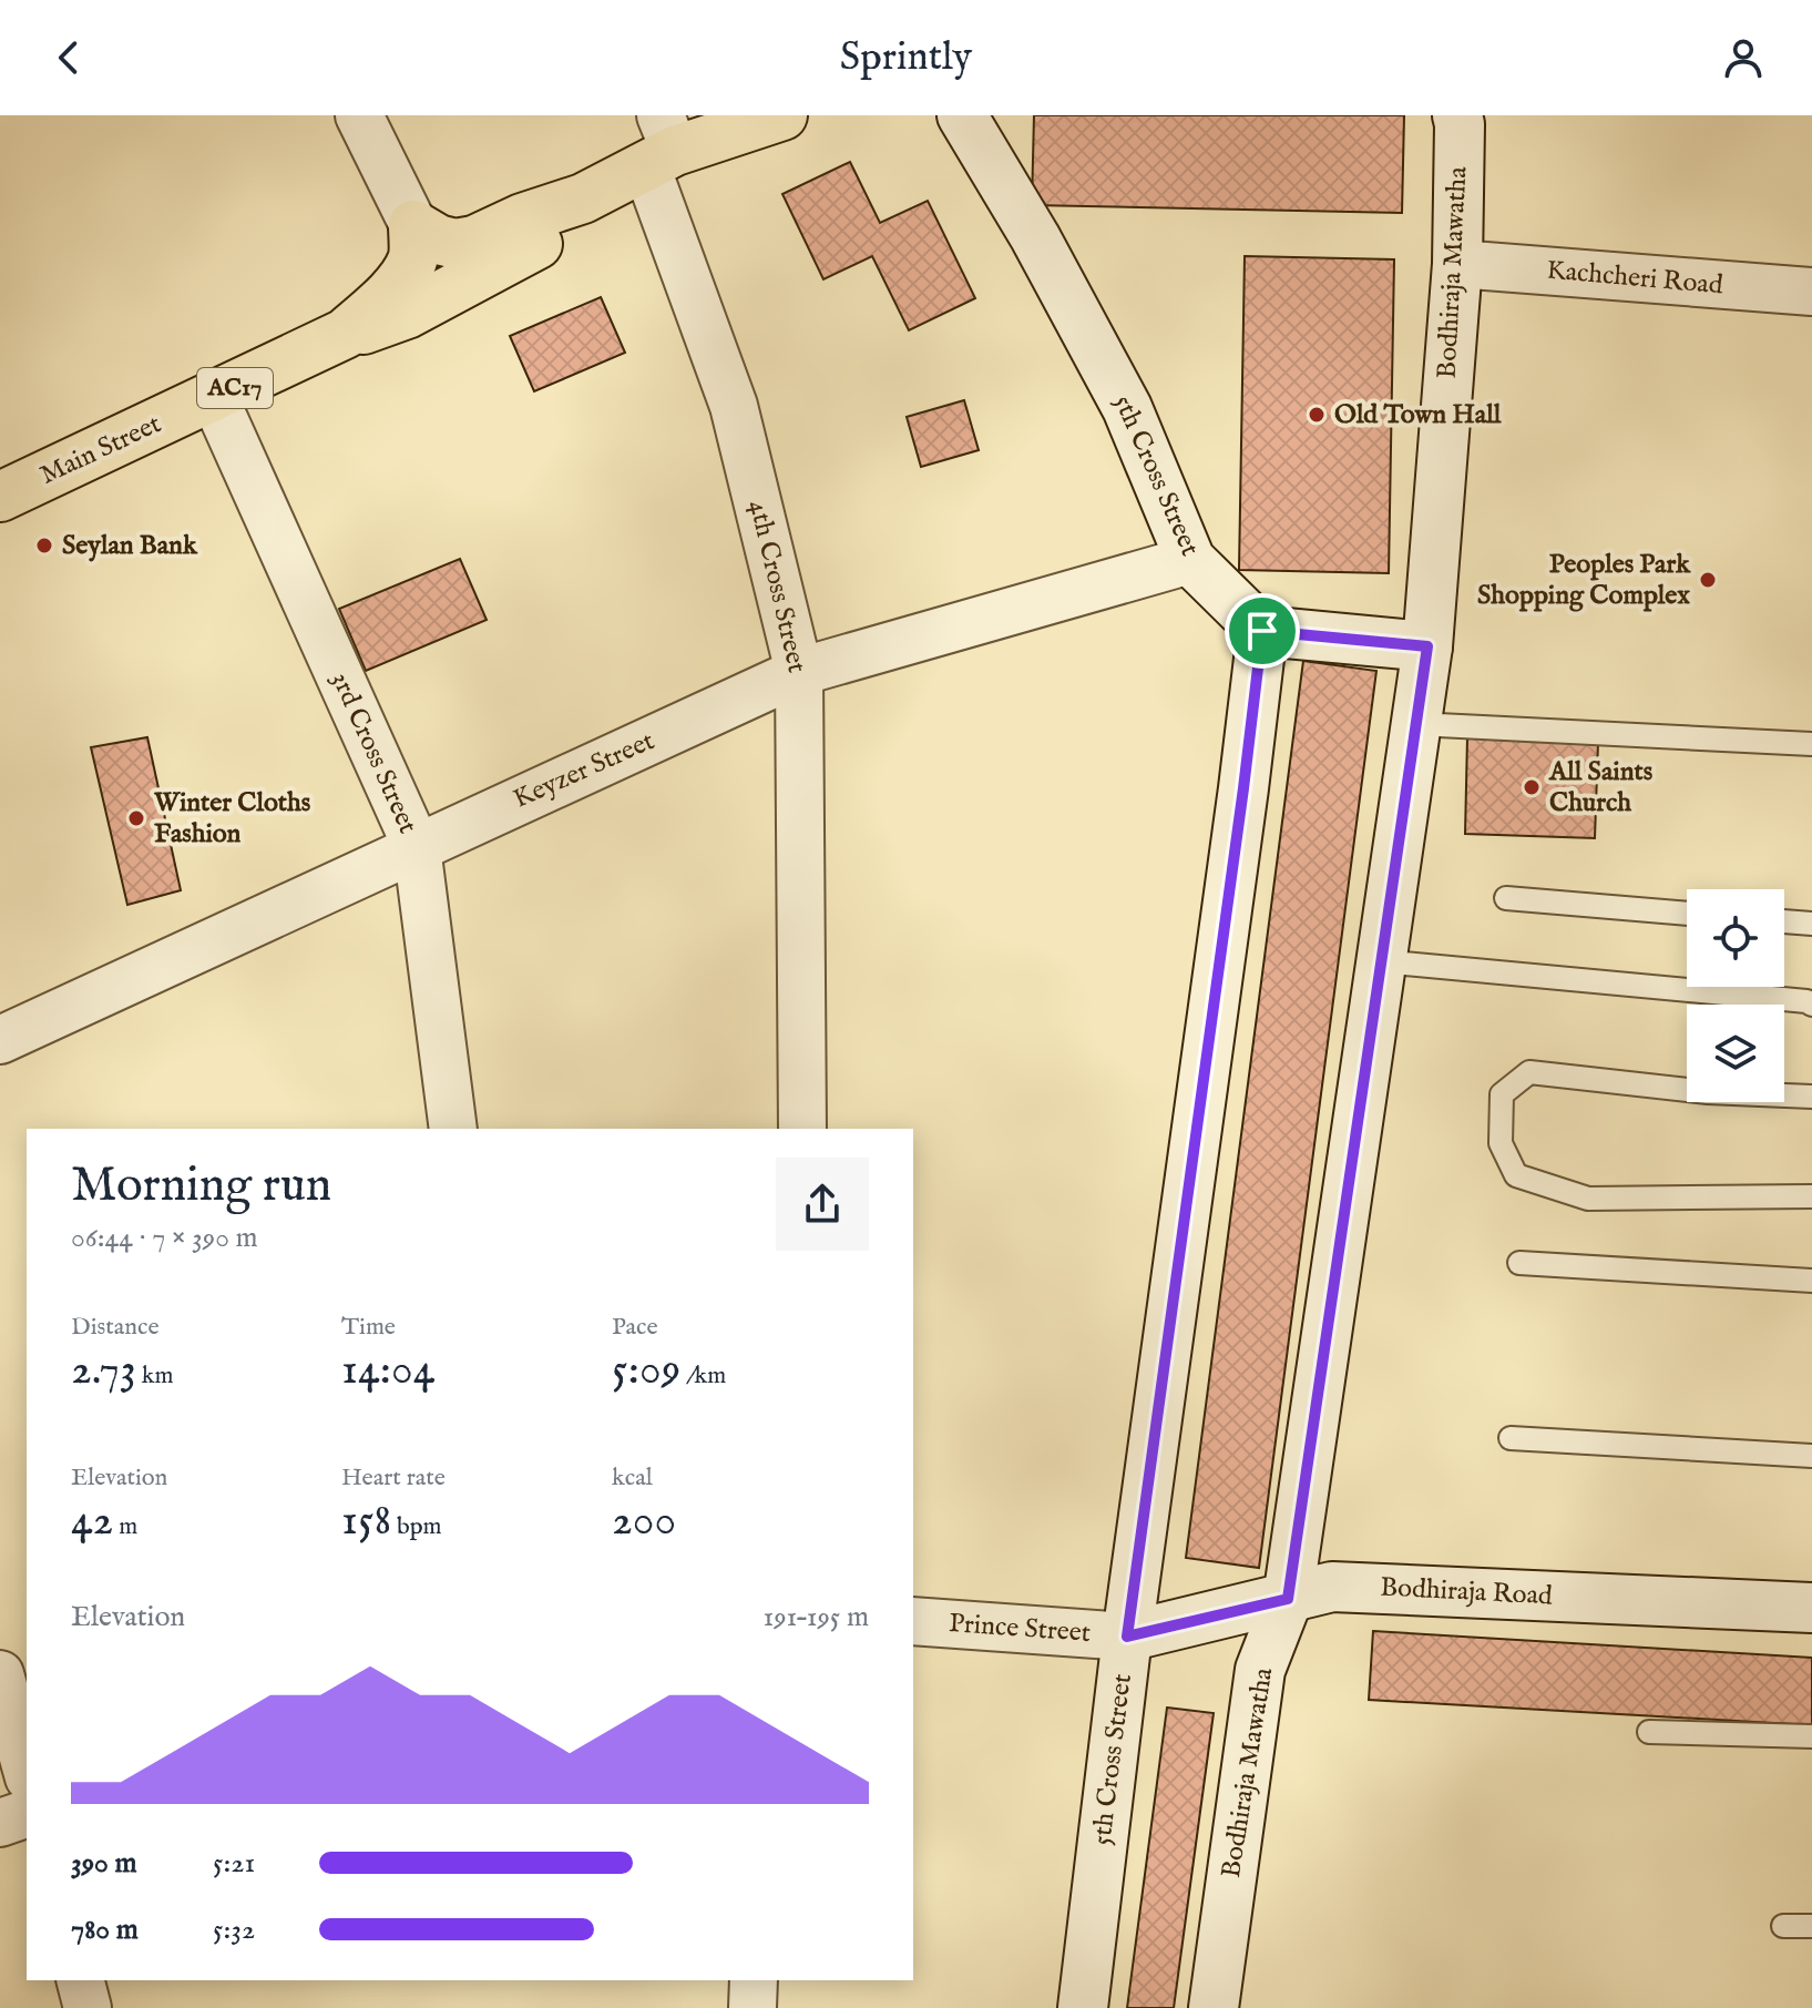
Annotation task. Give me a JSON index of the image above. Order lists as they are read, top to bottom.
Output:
{
  "streets": {
    "main road": ["AC17", "Main Street"],
    "street": [
      "Bodhiraja Mawatha",
      "Kachcheri Road",
      "5th Cross Street",
      "4th Cross Street",
      "3rd Cross Street",
      "Keyzer Street",
      "Bodhiraja Road",
      "Prince Street"
    ]
  },
  "crossings": [
    ["Bodhiraja Mawatha", "Kachcheri Road"],
    ["Bodhiraja Mawatha", "Bodhiraja Road"],
    ["Main Street", "4th Cross Street"],
    ["Main Street", "3rd Cross Street"],
    ["5th Cross Street", "Keyzer Street"],
    ["5th Cross Street", "Bodhiraja Road"],
    ["5th Cross Street", "Prince Street"],
    ["4th Cross Street", "Keyzer Street"],
    ["3rd Cross Street", "Keyzer Street"],
    ["Bodhiraja Road", "Prince Street"]
  ],
  "places": [
    "Old Town Hall",
    "Seylan Bank",
    "Peoples Park Shopping Complex",
    "All Saints Church",
    "Winter Cloths Fashion"
  ],
  "page": {
    "header": "Sprintly",
    "heading": ["Morning run", "06:44 · 7 × 390 m"],
    "stats": [
      ["Distance", "2.73 km"],
      ["Time", "14:04"],
      ["Pace", "5:09 /km"],
      ["Elevation", "42 m"],
      ["Heart rate", "158 bpm"],
      ["kcal", "200"]
    ],
    "chart": ["Elevation", "191–195 m"],
    "list": [
      {
        "name": "390 m",
        "note": "5:21"
      },
      {
        "name": "780 m",
        "note": "5:32"
      }
    ]
  }
}
